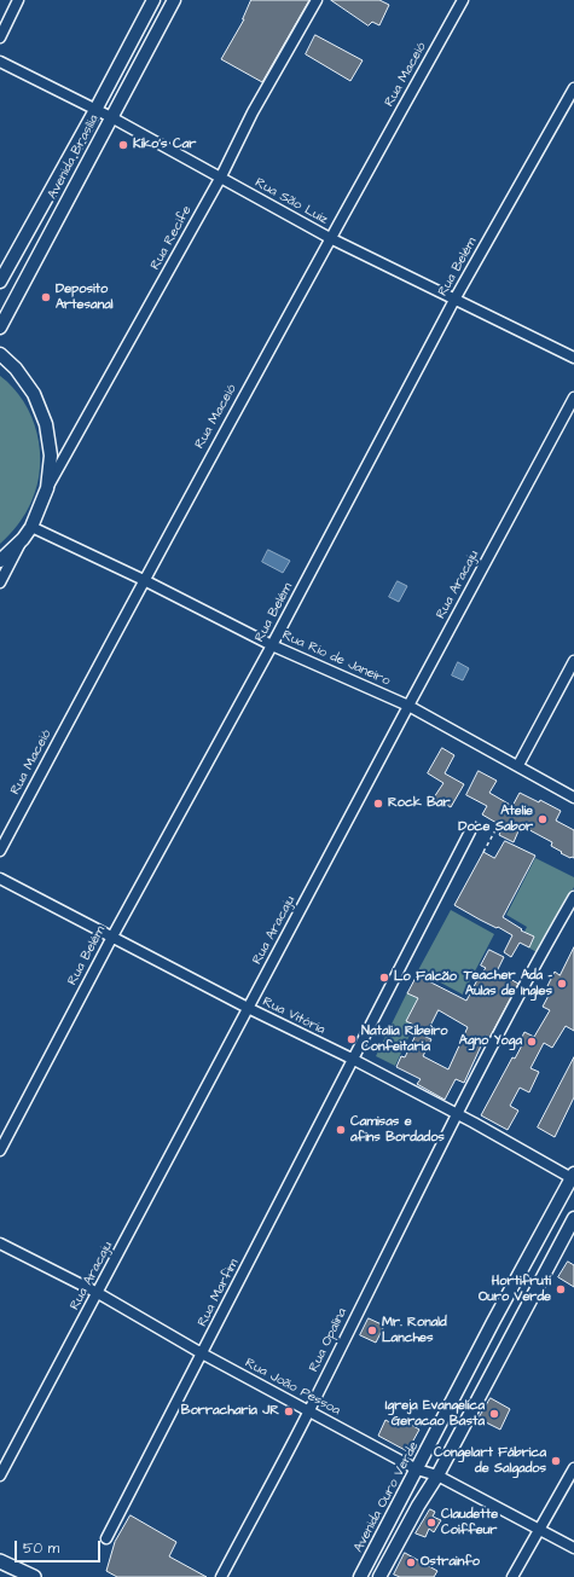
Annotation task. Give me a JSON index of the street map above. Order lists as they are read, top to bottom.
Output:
{
  "streets": {
    "street": [
      "Rua Maceió",
      "Avenida Brasília",
      "Rua São Luiz",
      "Rua Recife",
      "Rua Belém",
      "Rua Aracaju",
      "Rua Rio de Janeiro",
      "Rua Vitória",
      "Rua Marfim",
      "Rua Opalina",
      "Rua João Pessoa",
      "Avenida Ouro Verde"
    ]
  },
  "crossings": [
    ["Rua Maceió", "Rua São Luiz"],
    ["Rua Maceió", "Rua Rio de Janeiro"],
    ["Avenida Brasília", "Rua São Luiz"],
    ["Rua São Luiz", "Rua Recife"],
    ["Rua São Luiz", "Rua Belém"],
    ["Rua Belém", "Rua Rio de Janeiro"],
    ["Rua Belém", "Rua Vitória"],
    ["Rua Aracaju", "Rua Rio de Janeiro"],
    ["Rua Aracaju", "Rua Vitória"],
    ["Rua Aracaju", "Rua João Pessoa"],
    ["Rua Vitória", "Rua Marfim"],
    ["Rua Vitória", "Rua Opalina"],
    ["Rua Vitória", "Avenida Ouro Verde"],
    ["Rua Marfim", "Rua João Pessoa"],
    ["Rua Opalina", "Rua João Pessoa"],
    ["Rua João Pessoa", "Avenida Ouro Verde"]
  ],
  "places": [
    "Kiko's Car",
    "Deposito Artesanal",
    "Rock Bar",
    "Atelie Doce Sabor",
    "Lo Falcão",
    "Teacher Ada - Aulas de Ingles",
    "Natalia Ribeiro Confeitaria",
    "Agno Yoga",
    "Camisas e afins Bordados",
    "Hortifruti Ouro Verde",
    "Mr. Ronald Lanches",
    "Borracharia JR",
    "Igreja Evangelica Geracao Basta",
    "Congelart Fábrica de Salgados",
    "Claudette Coiffeur",
    "Ostrainfo"
  ],
  "scale_bar": "50 m"
}
